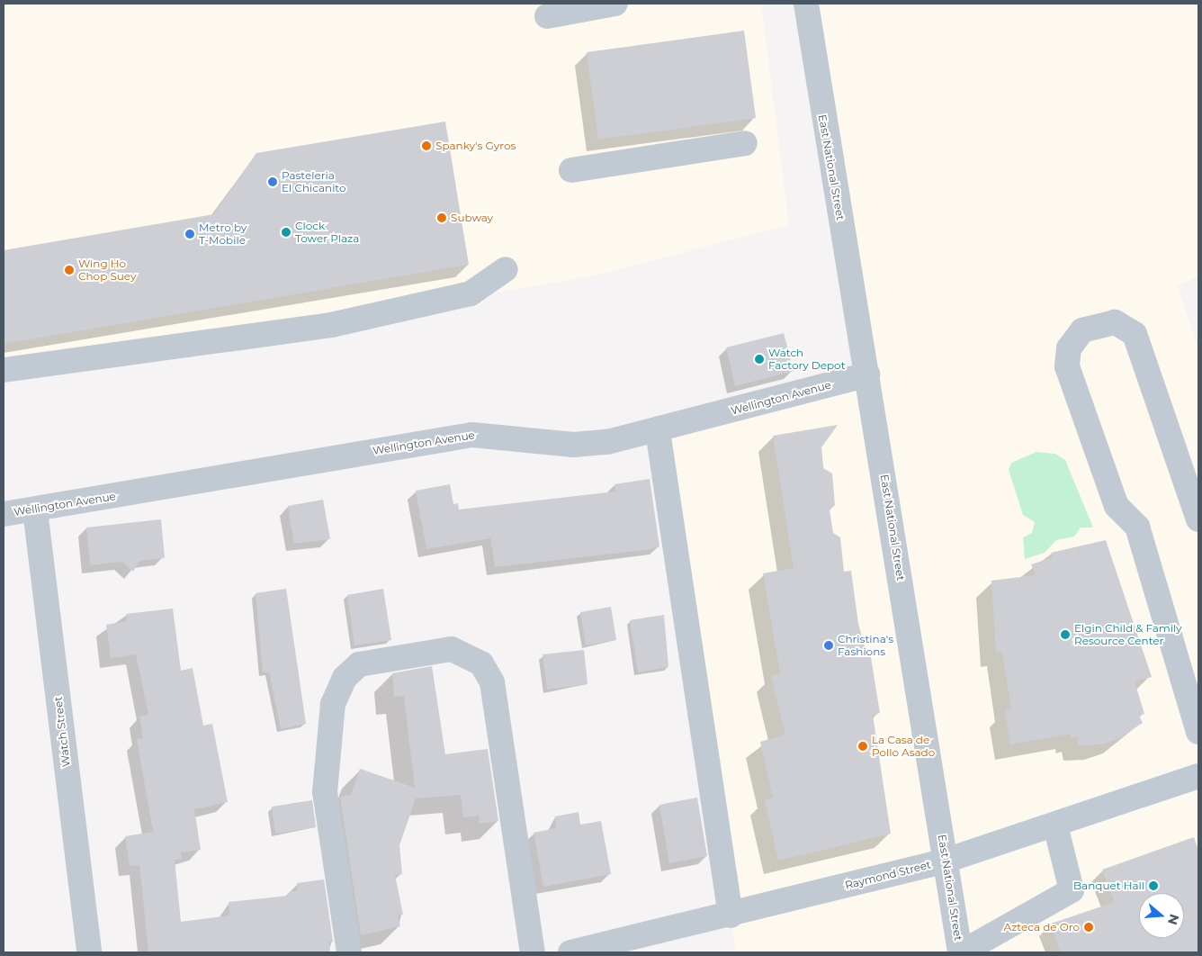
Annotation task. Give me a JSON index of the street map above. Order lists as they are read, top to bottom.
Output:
{
  "streets": {
    "street": [
      "East National Street",
      "Wellington Avenue",
      "Watch Street",
      "Raymond Street"
    ]
  },
  "crossings": [
    ["East National Street", "Wellington Avenue"],
    ["East National Street", "Raymond Street"],
    ["Wellington Avenue", "Watch Street"]
  ],
  "places": [
    "Spanky's Gyros",
    "Pasteleria El Chicanito",
    "Subway",
    "Clock Tower Plaza",
    "Metro by T-Mobile",
    "Wing Ho Chop Suey",
    "Watch Factory Depot",
    "Elgin Child & Family Resource Center",
    "Christina's Fashions",
    "La Casa de Pollo Asado",
    "Banquet Hall",
    "Azteca de Oro"
  ],
  "north": "right"
}
